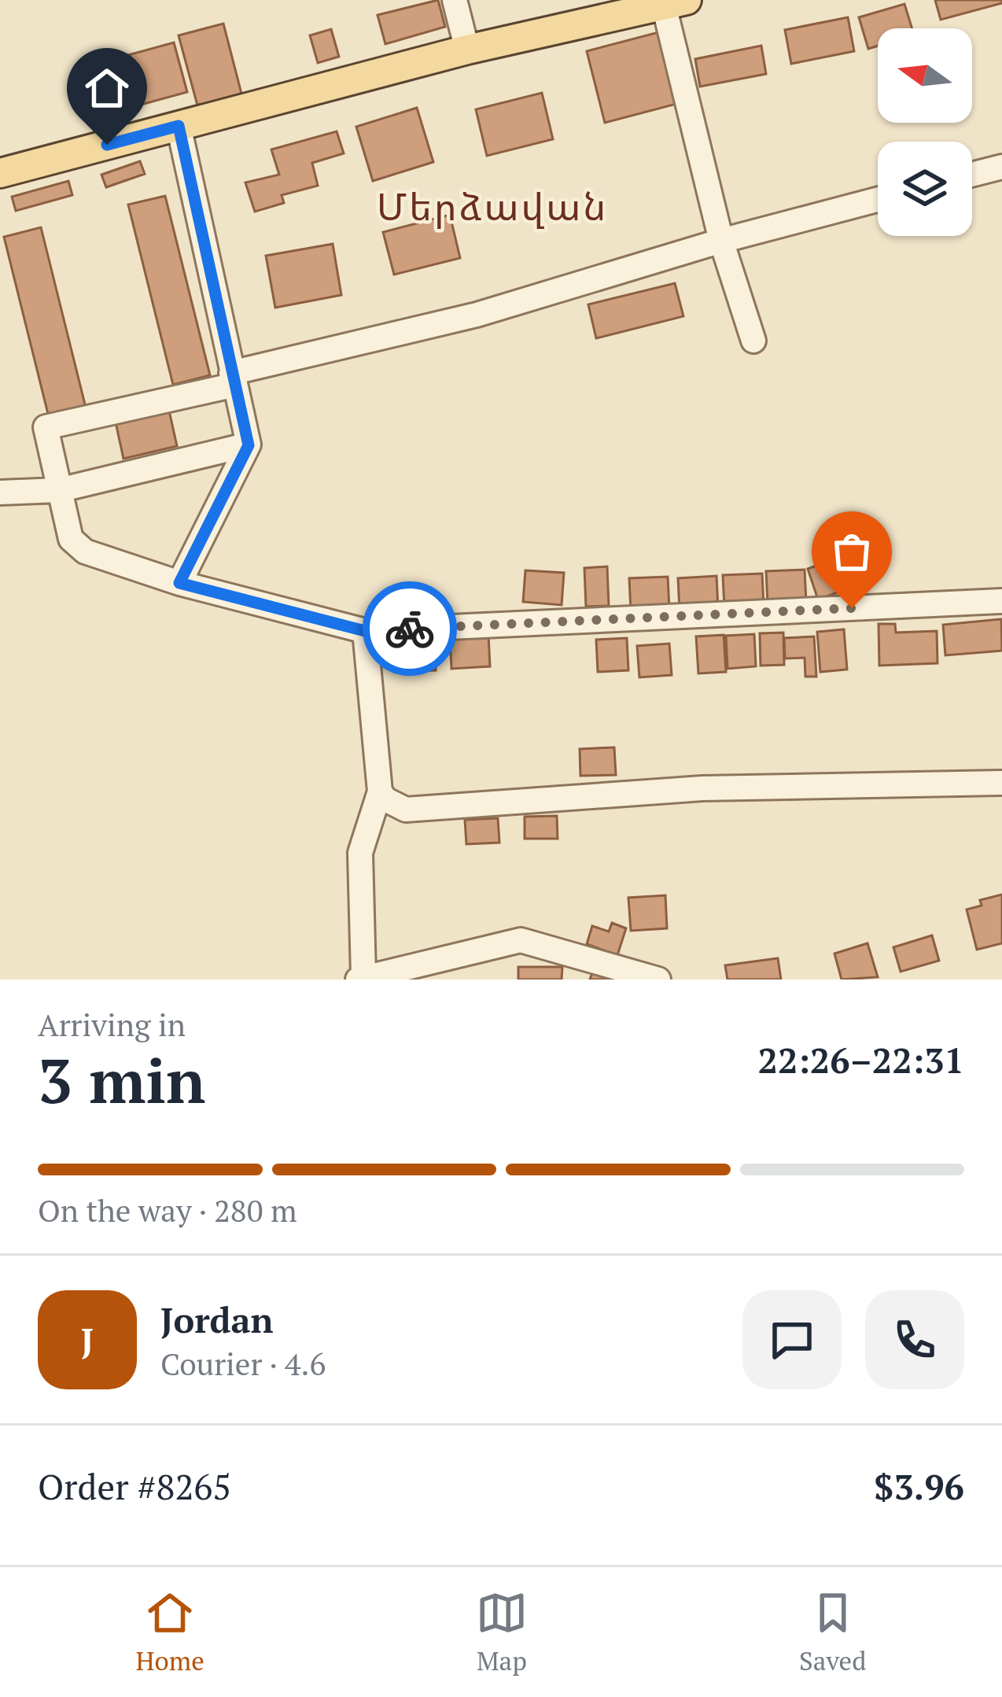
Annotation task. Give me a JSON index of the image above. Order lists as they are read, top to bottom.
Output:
{
  "districts": ["Մերձավան"],
  "north": "left",
  "page": {
    "heading": ["3 min", "Arriving in", "22:26–22:31"],
    "panel": [
      "Jordan",
      "Courier · 4.6",
      "Order #8265",
      "$3.96"
    ],
    "bar": "On the way · 280 m",
    "round": "J",
    "tabs": ["Home", "Map", "Saved"]
  }
}
